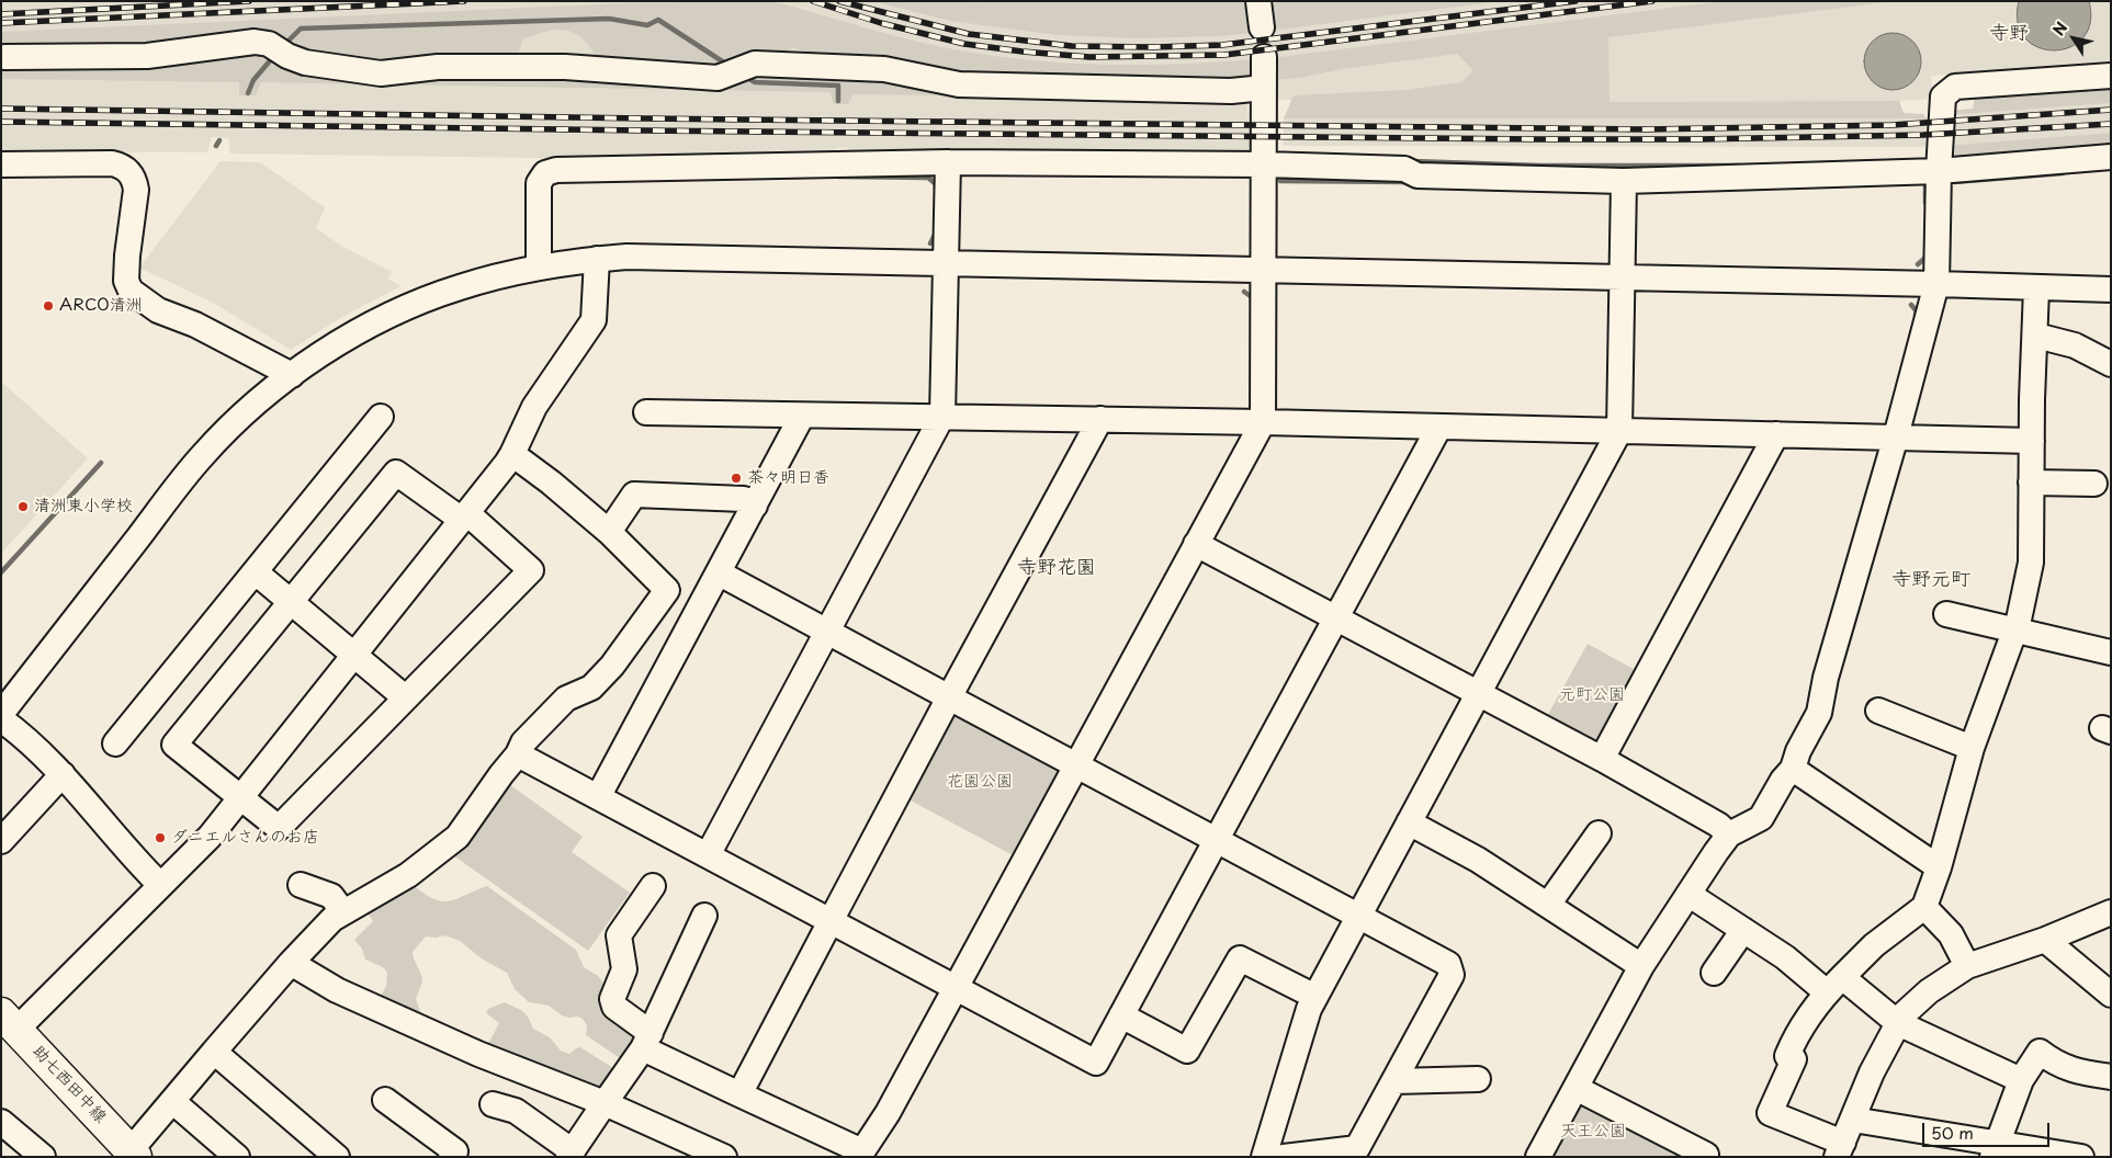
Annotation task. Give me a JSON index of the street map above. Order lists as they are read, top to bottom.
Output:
{
  "streets": {
    "main road": ["助七西田中線"]
  },
  "districts": ["寺野", "寺野花園", "寺野元町"],
  "parks": ["元町公園", "花園公園", "天王公園"],
  "places": [
    "ARCO清洲",
    "茶々明日香",
    "清洲東小学校",
    "ダニエルさんのお店"
  ],
  "scale_bar": "50 m",
  "north": "top left"
}
